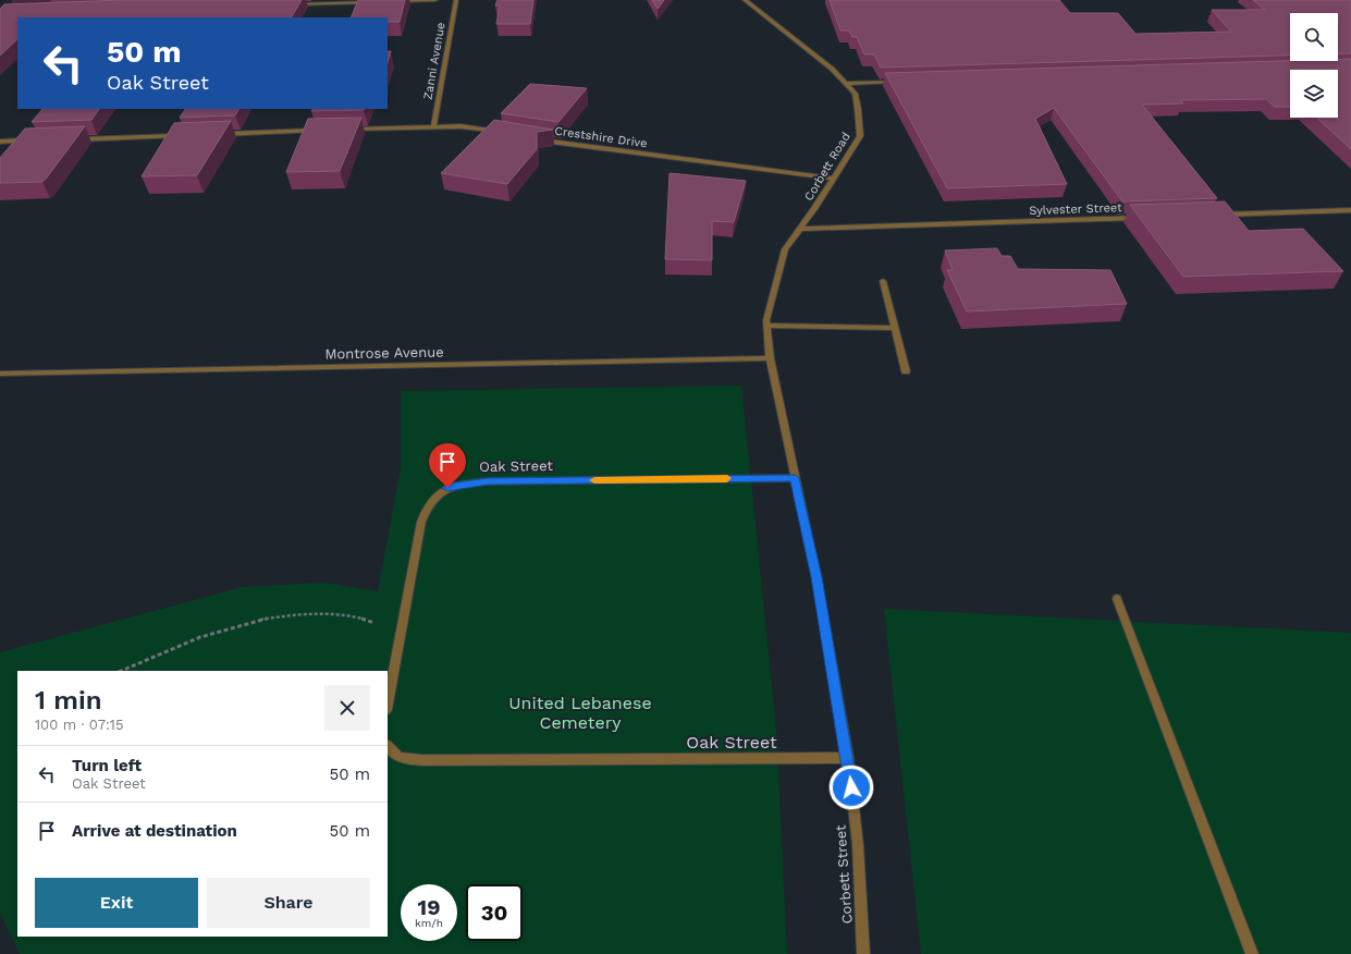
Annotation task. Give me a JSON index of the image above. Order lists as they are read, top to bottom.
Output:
{
  "streets": {
    "street": [
      "Zanni Avenue",
      "Crestshire Drive",
      "Corbett Road",
      "Sylvester Street",
      "Montrose Avenue",
      "Oak Street",
      "Corbett Street"
    ]
  },
  "crossings": [
    ["Crestshire Drive", "Corbett Road"],
    ["Corbett Road", "Sylvester Street"],
    ["Corbett Road", "Montrose Avenue"],
    ["Corbett Road", "Corbett Street"],
    ["Oak Street", "Corbett Street"]
  ],
  "parks": ["United Lebanese Cemetery"],
  "page": {
    "turn": ["50 m", "Oak Street"],
    "heading": ["1 min", "100 m · 07:15"],
    "list": [
      {
        "name": "Turn left",
        "note": "Oak Street",
        "value": "50 m"
      },
      {
        "name": "Arrive at destination",
        "value": "50 m"
      }
    ],
    "buttons": ["Exit", "Share"],
    "speed": "19 km/h",
    "limit": "30"
  }
}
